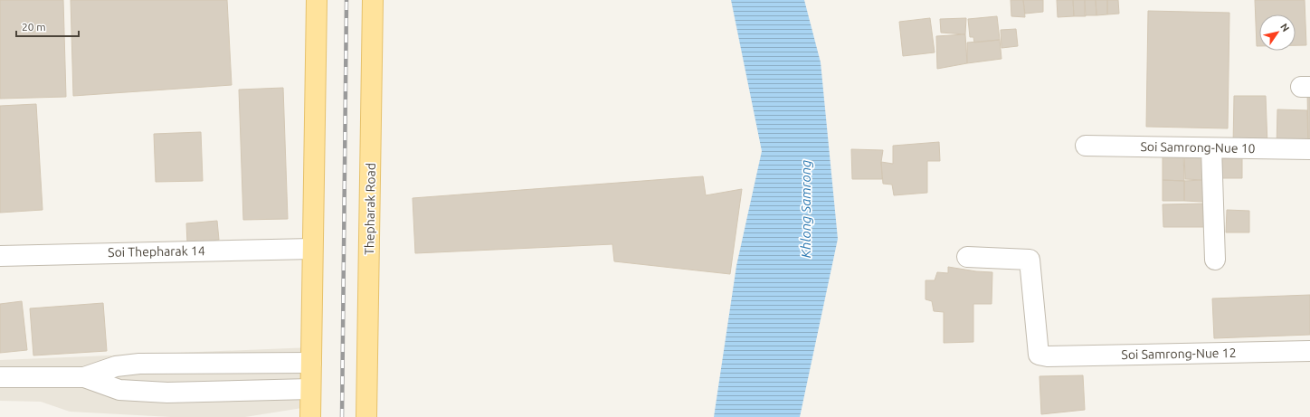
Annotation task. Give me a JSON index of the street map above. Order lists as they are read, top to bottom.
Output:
{
  "streets": {
    "main road": ["Thepharak Road"],
    "street": ["Soi Samrong-Nue 10", "Soi Thepharak 14", "Soi Samrong-Nue 12"]
  },
  "water": ["Khlong Samrong"],
  "scale_bar": "20 m",
  "north": "top right"
}
